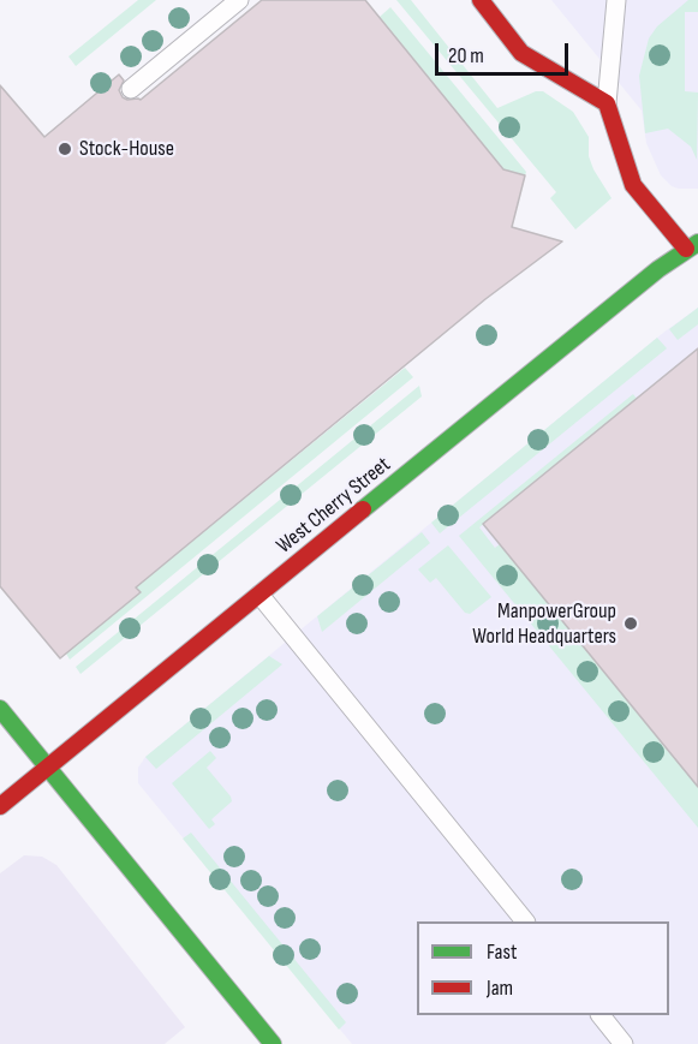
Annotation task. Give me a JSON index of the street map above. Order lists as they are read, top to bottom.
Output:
{
  "streets": {
    "street": ["West Cherry Street"]
  },
  "places": ["Stock-House", "ManpowerGroup World Headquarters"],
  "legend": ["Fast", "Jam"],
  "scale_bar": "20 m"
}
